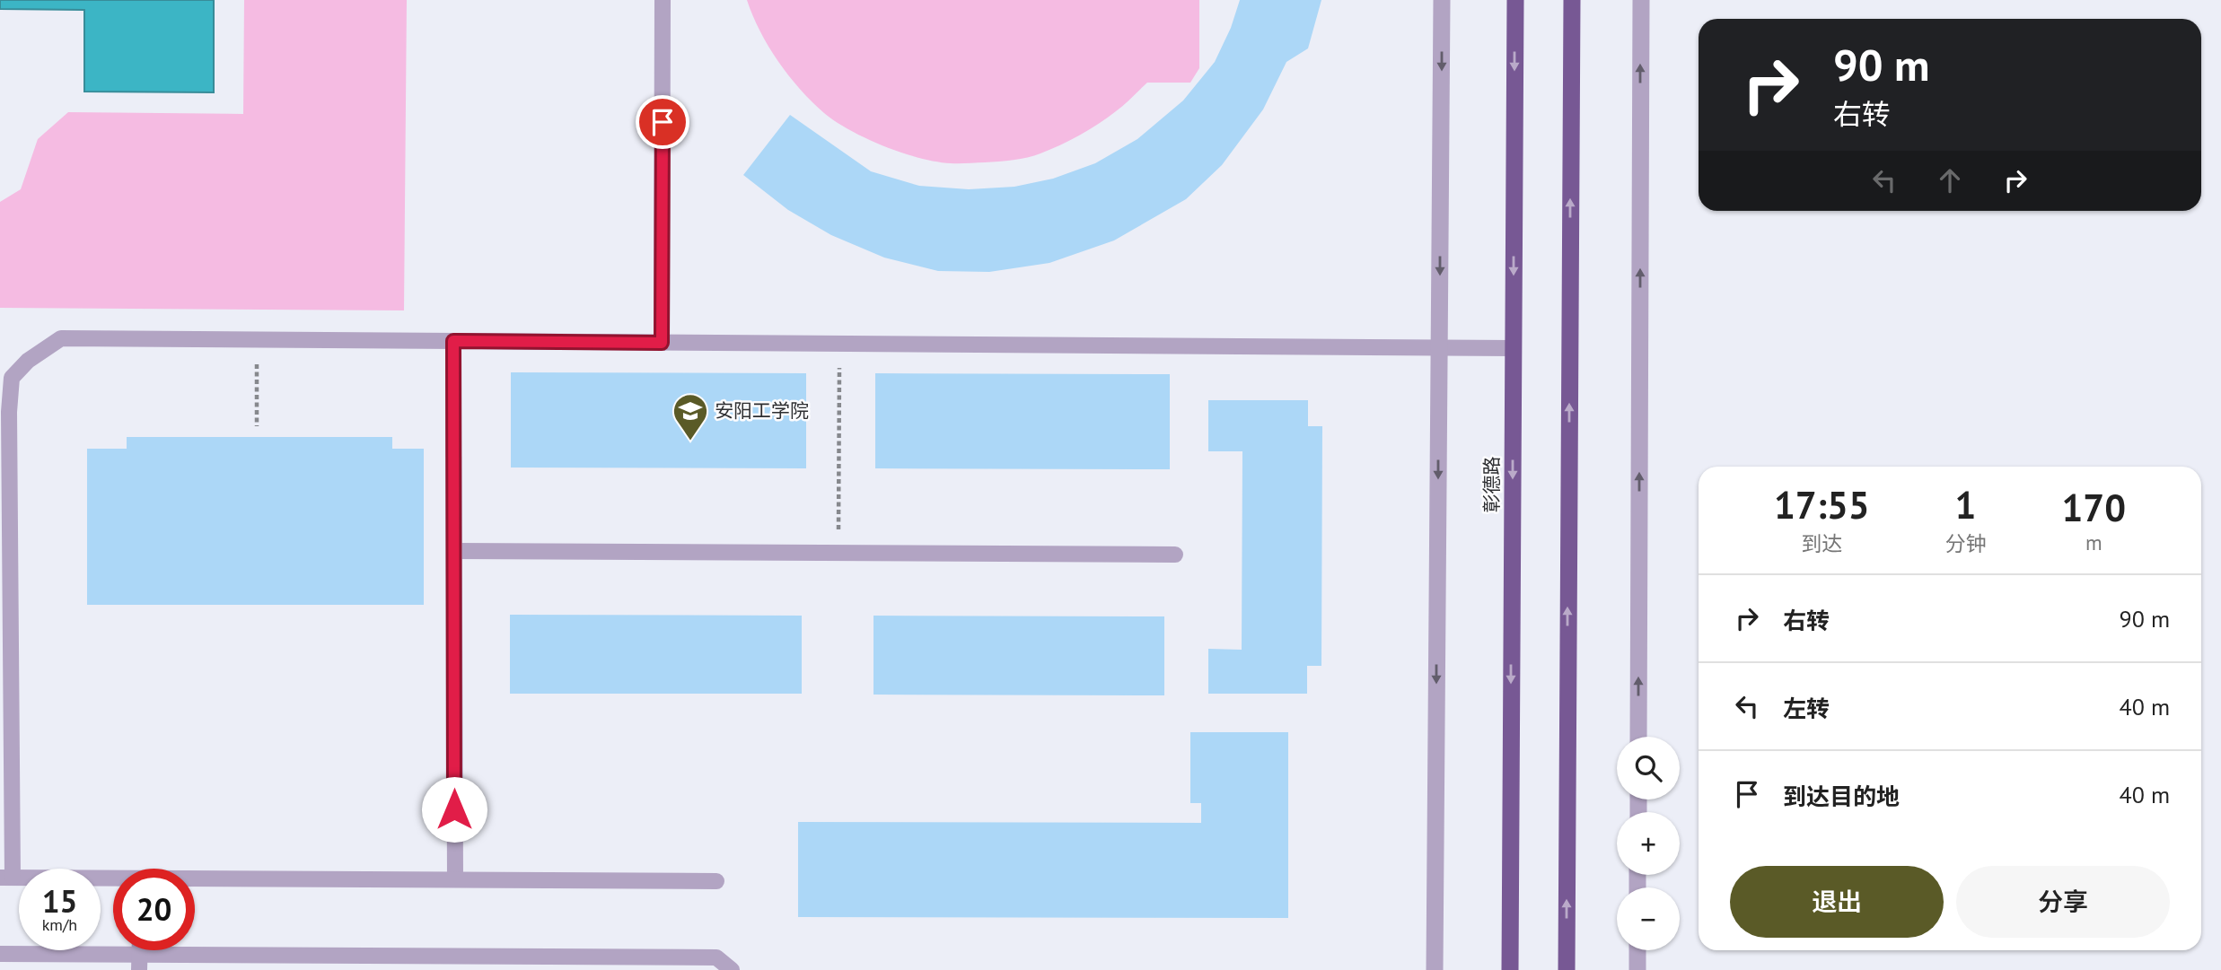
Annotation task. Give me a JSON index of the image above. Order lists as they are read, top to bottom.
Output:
{
  "streets": {
    "highway": ["彰德路"]
  },
  "places": {
    "school or university": ["安阳工学院"]
  },
  "page": {
    "turn": ["90 m", "右转"],
    "eta": [
      "17:55",
      "到达",
      "1",
      "分钟",
      "170",
      "m"
    ],
    "list": [
      {
        "name": "右转",
        "value": "90 m"
      },
      {
        "name": "左转",
        "value": "40 m"
      },
      {
        "name": "到达目的地",
        "value": "40 m"
      }
    ],
    "map_buttons": ["+", "−"],
    "buttons": ["退出", "分享"],
    "speed": "15 km/h",
    "limit": "20"
  }
}
